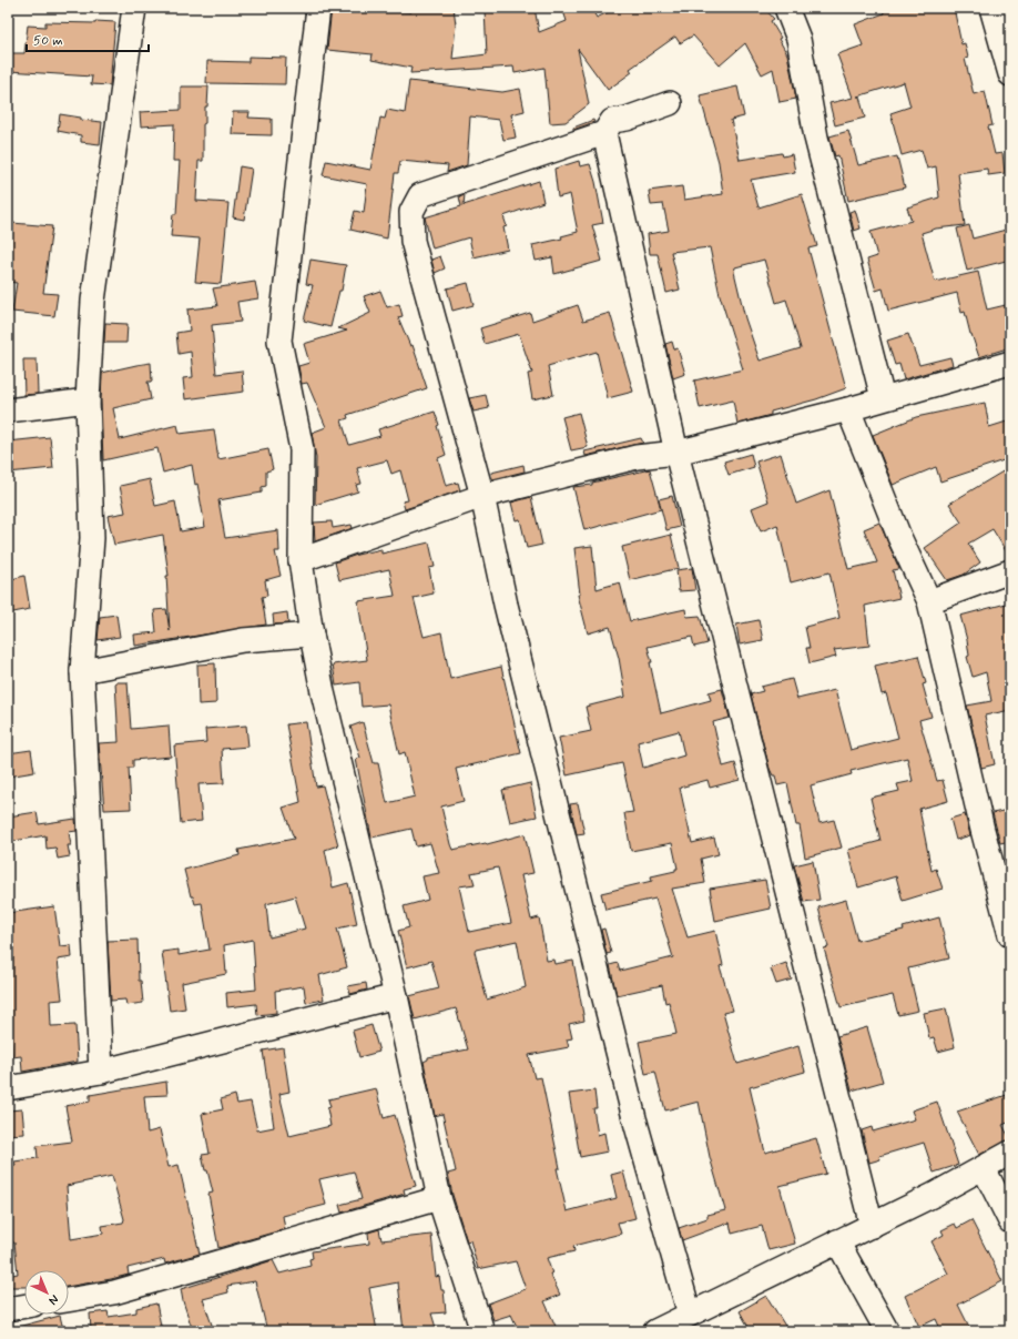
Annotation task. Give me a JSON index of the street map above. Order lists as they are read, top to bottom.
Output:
{
  "scale_bar": "50 m",
  "north": "bottom right"
}
